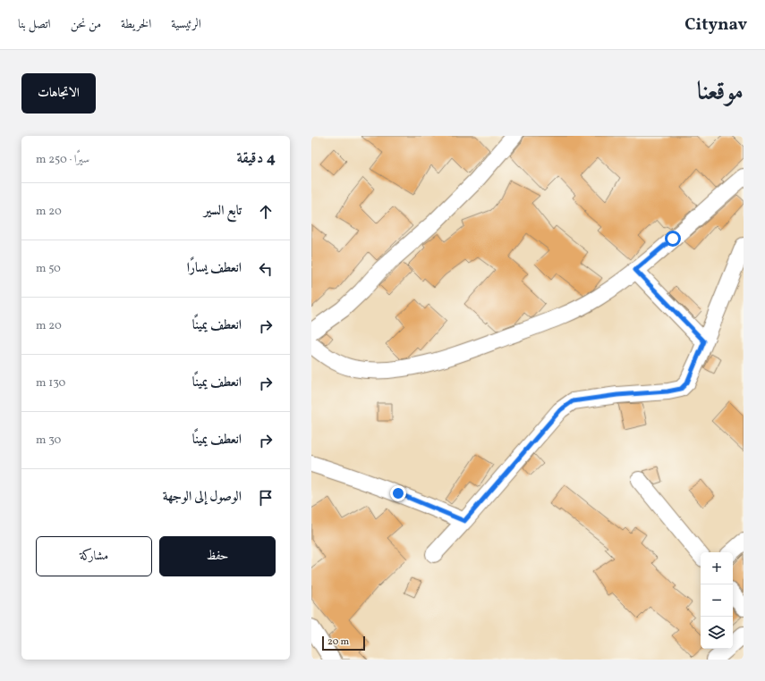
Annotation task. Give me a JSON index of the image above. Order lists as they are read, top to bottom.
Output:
{
  "scale_bar": "20 m",
  "page": {
    "header": "Citynav",
    "nav": [
      "الرئيسية",
      "الخريطة",
      "من نحن",
      "اتصل بنا"
    ],
    "title": "موقعنا",
    "buttons": [
      "الاتجاهات",
      ["حفظ", "مشاركة"]
    ],
    "heading": ["4 دقيقة", "سيرًا · 250 m"],
    "list": [
      ["تابع السير", "20 m"],
      ["انعطف يسارًا", "50 m"],
      ["انعطف يمينًا", "20 m"],
      ["انعطف يمينًا", "130 m"],
      ["انعطف يمينًا", "30 m"],
      "الوصول إلى الوجهة"
    ],
    "map_buttons": ["+", "−"],
    "scale": "20 m"
  }
}
